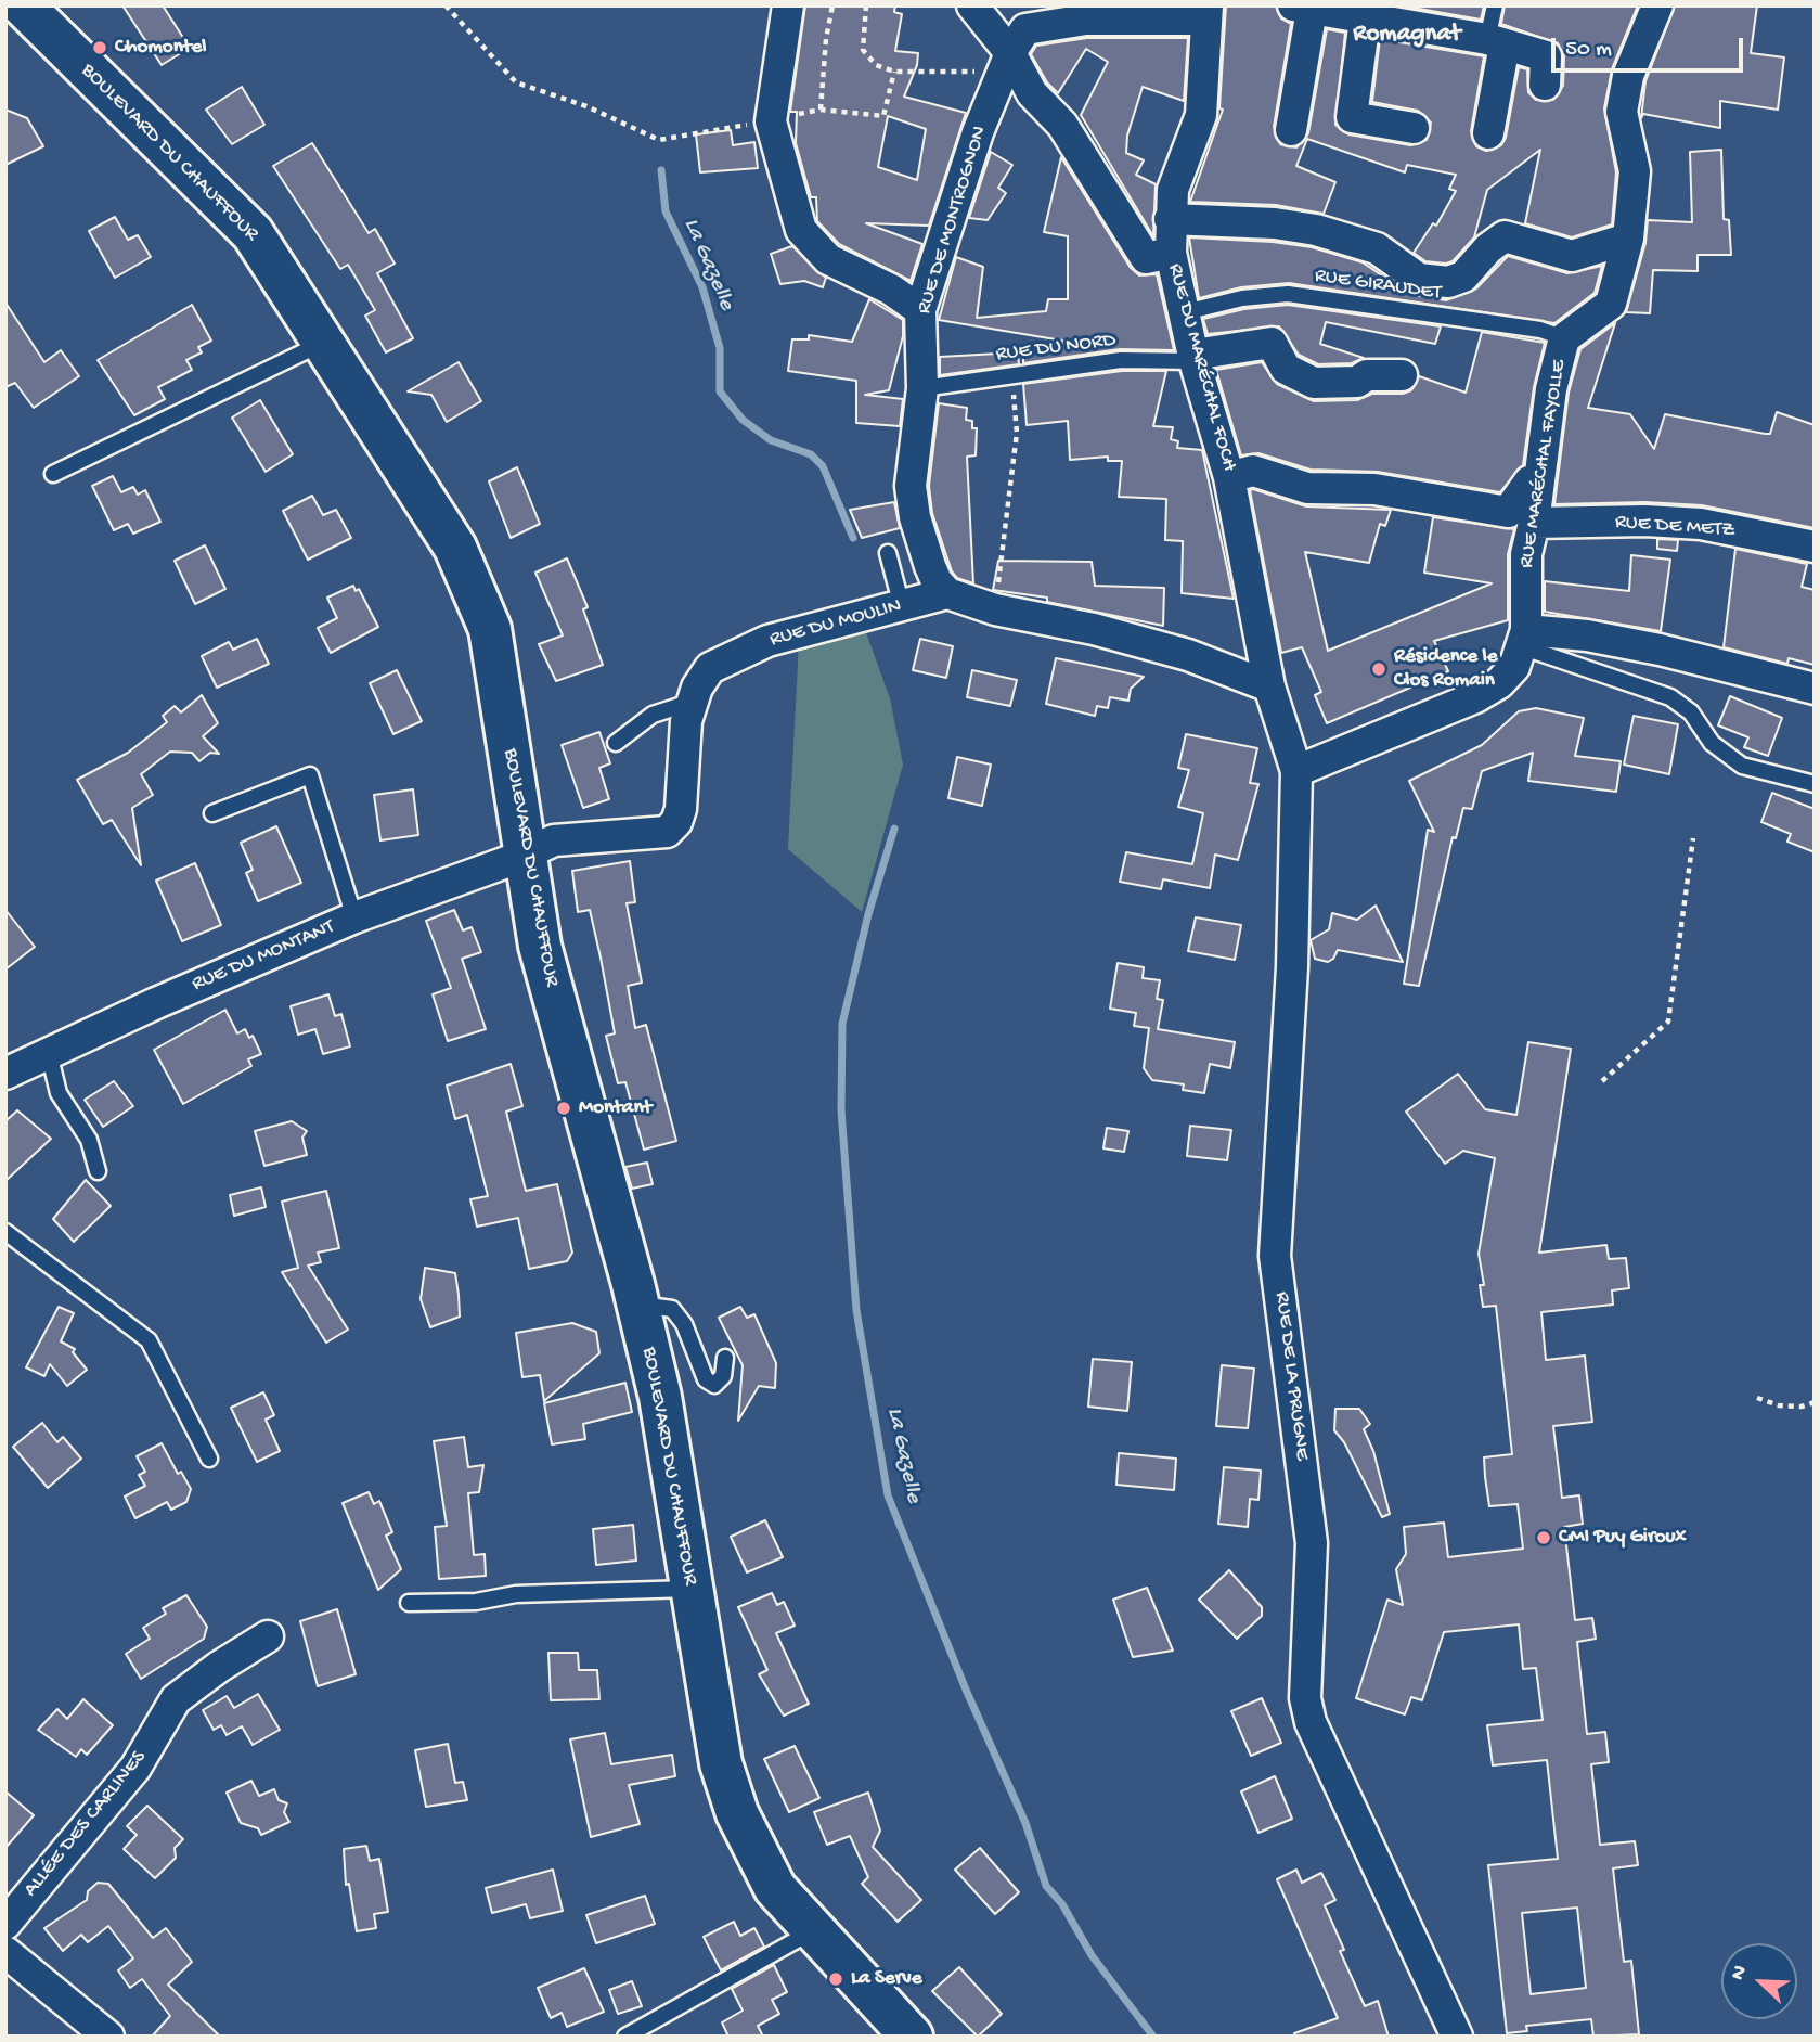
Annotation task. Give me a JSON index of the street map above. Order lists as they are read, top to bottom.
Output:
{
  "streets": {
    "main road": ["BOULEVARD DU CHAUFFOUR"],
    "street": [
      "RUE DE MONTROGNON",
      "RUE DU MARÉCHAL FOCH",
      "RUE MARÉCHAL FAYOLLE",
      "RUE DE METZ",
      "RUE DU MOULIN",
      "RUE DU MONTANT",
      "RUE DE LA PRUGNE",
      "ALLÉE DES CARLINES"
    ],
    "lane": ["RUE GIRAUDET", "RUE DU NORD"]
  },
  "crossings": [
    ["BOULEVARD DU CHAUFFOUR", "RUE DU MOULIN"],
    ["BOULEVARD DU CHAUFFOUR", "RUE DU MONTANT"],
    ["RUE DE MONTROGNON", "RUE DU NORD"],
    ["RUE DE MONTROGNON", "RUE DU MOULIN"],
    ["RUE GIRAUDET", "RUE DU MARÉCHAL FOCH"],
    ["RUE GIRAUDET", "RUE MARÉCHAL FAYOLLE"],
    ["RUE DU NORD", "RUE DU MARÉCHAL FOCH"],
    ["RUE DU MARÉCHAL FOCH", "RUE DE LA PRUGNE"],
    ["RUE MARÉCHAL FAYOLLE", "RUE DE METZ"],
    ["RUE MARÉCHAL FAYOLLE", "RUE DE LA PRUGNE"],
    ["RUE DU MOULIN", "RUE DU MONTANT"]
  ],
  "districts": ["Romagnat"],
  "water": ["La Gazelle"],
  "places": [
    "Chomontel",
    "Résidence le Clos Romain",
    "Montant",
    "CMI Puy Giroux",
    "La Serve"
  ],
  "scale_bar": "50 m",
  "north": "top left"
}
